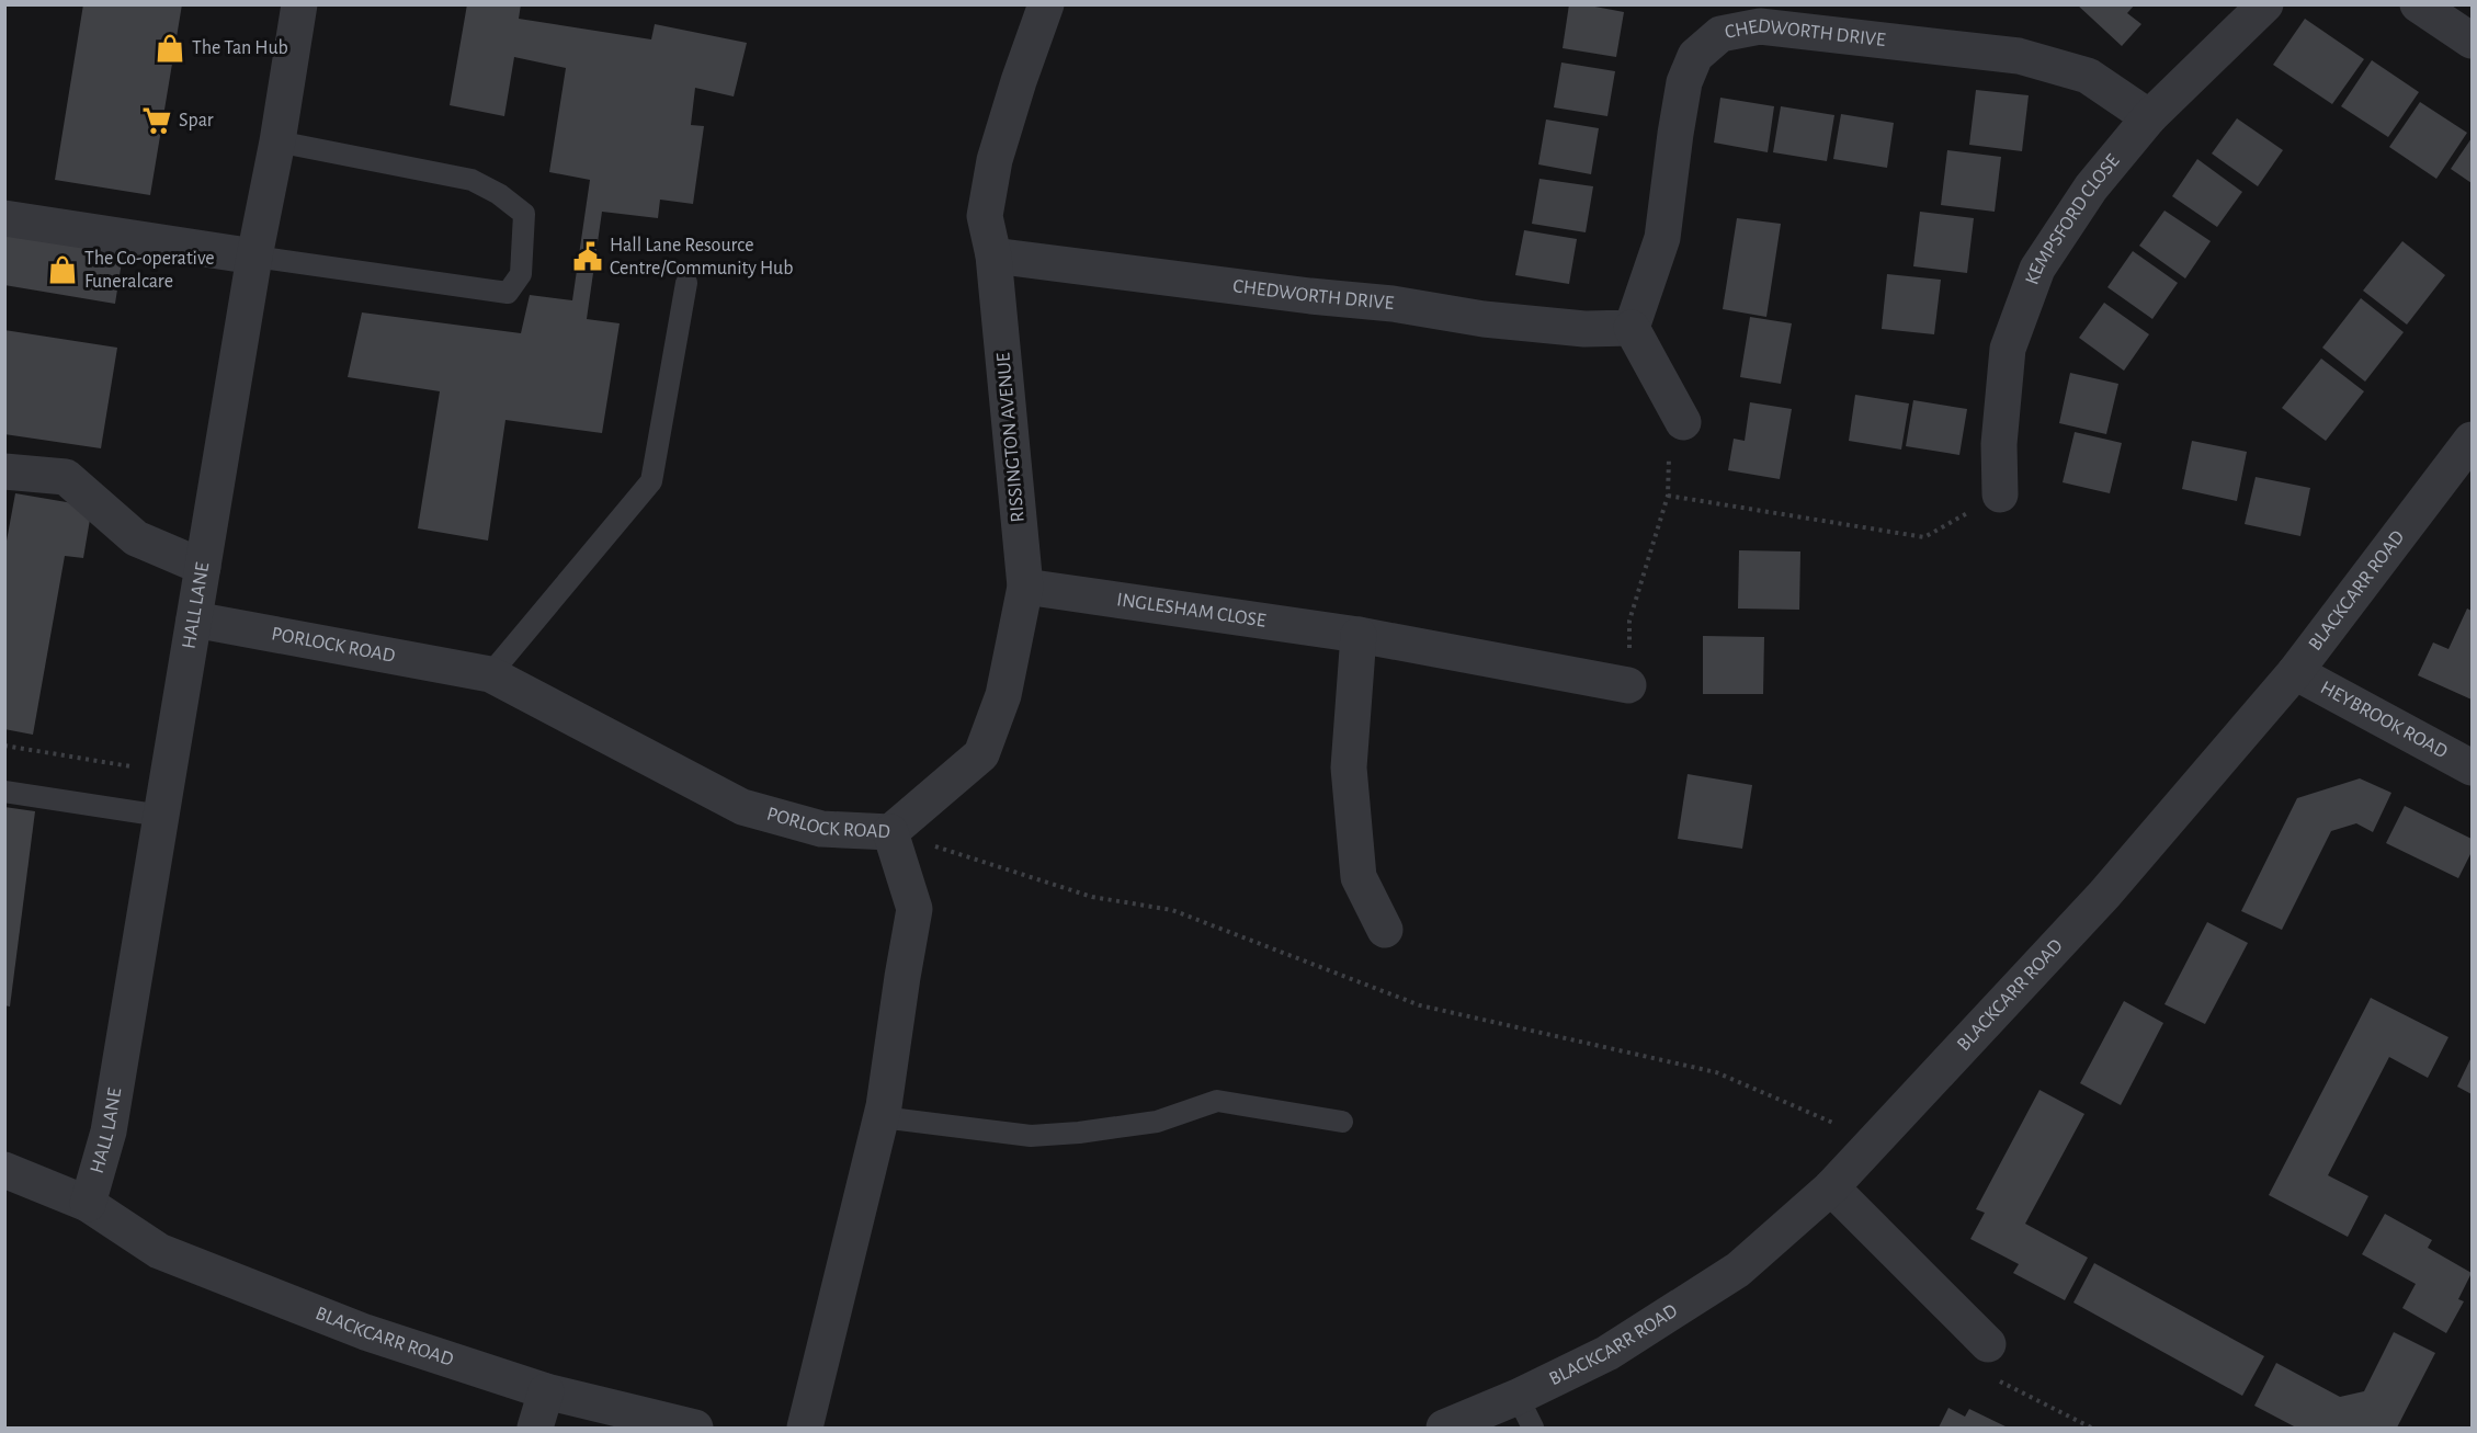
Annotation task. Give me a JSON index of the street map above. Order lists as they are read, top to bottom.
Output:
{
  "streets": {
    "street": [
      "CHEDWORTH DRIVE",
      "KEMPSFORD CLOSE",
      "RISSINGTON AVENUE",
      "BLACKCARR ROAD",
      "HALL LANE",
      "INGLESHAM CLOSE",
      "PORLOCK ROAD",
      "HEYBROOK ROAD"
    ]
  },
  "crossings": [
    ["CHEDWORTH DRIVE", "KEMPSFORD CLOSE"],
    ["CHEDWORTH DRIVE", "RISSINGTON AVENUE"],
    ["RISSINGTON AVENUE", "INGLESHAM CLOSE"],
    ["RISSINGTON AVENUE", "PORLOCK ROAD"],
    ["BLACKCARR ROAD", "HALL LANE"],
    ["BLACKCARR ROAD", "HEYBROOK ROAD"],
    ["HALL LANE", "PORLOCK ROAD"]
  ],
  "places": {
    "shop": ["The Tan Hub", "The Co-operative Funeralcare"],
    "supermarket": ["Spar"],
    "public building": ["Hall Lane Resource Centre/Community Hub"]
  }
}
